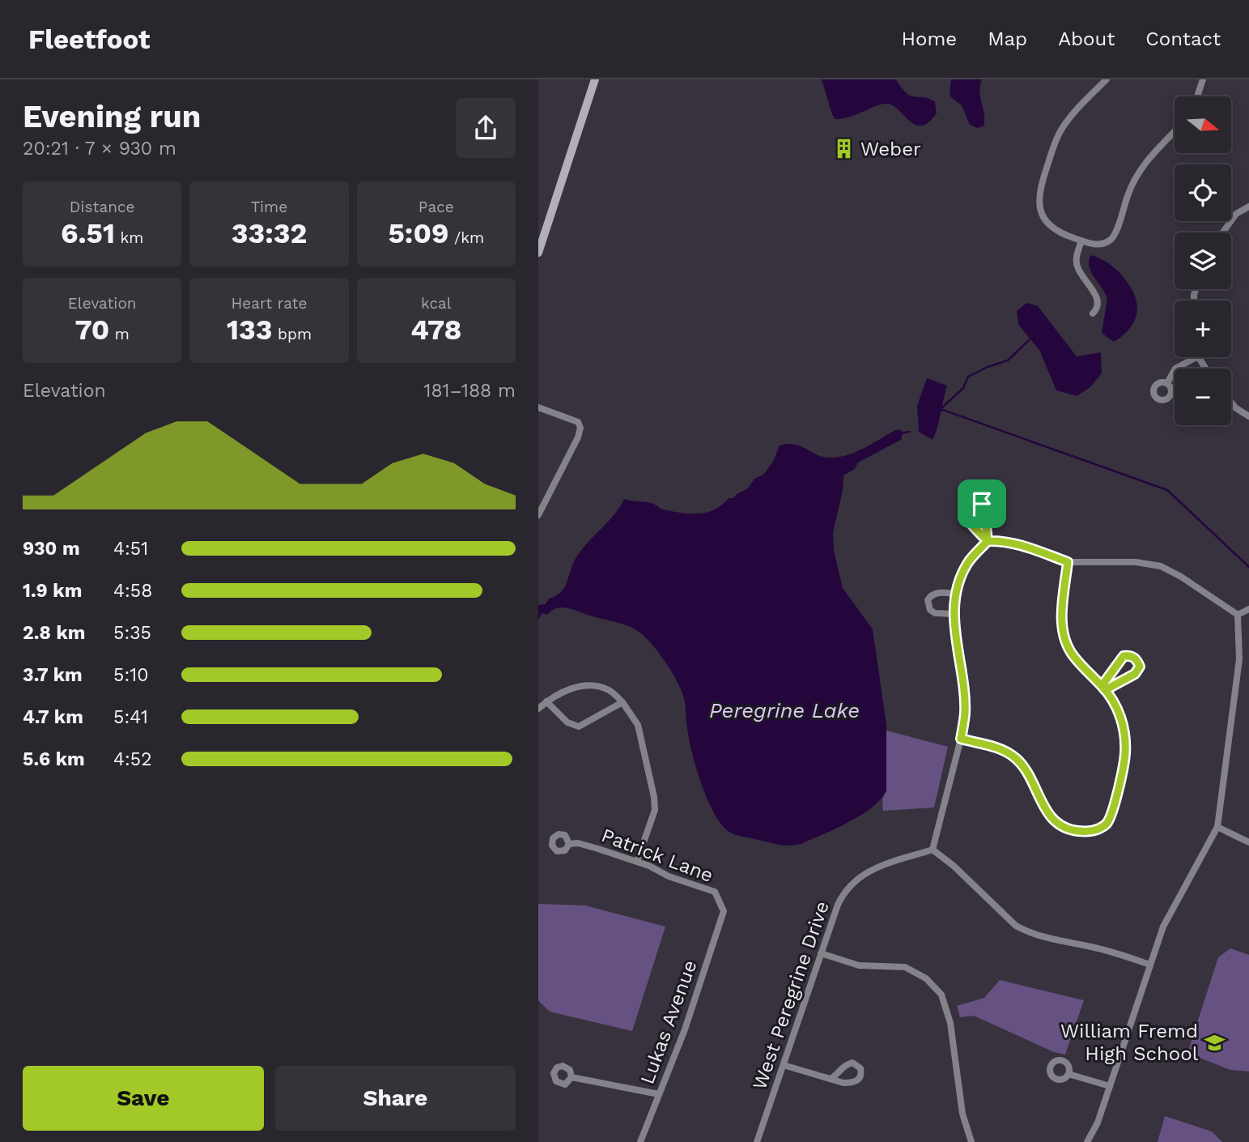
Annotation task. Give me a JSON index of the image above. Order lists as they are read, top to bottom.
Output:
{
  "streets": {
    "street": ["Patrick Lane", "West Peregrine Drive", "Lukas Avenue"]
  },
  "crossings": [
    ["Patrick Lane", "Lukas Avenue"]
  ],
  "water": ["Peregrine Lake"],
  "places": {
    "building": ["Weber"],
    "school or university": ["William Fremd High School"]
  },
  "north": "right",
  "page": {
    "header": "Fleetfoot",
    "nav": [
      "Home",
      "Map",
      "About",
      "Contact"
    ],
    "heading": ["Evening run", "20:21 · 7 × 930 m"],
    "map_buttons": ["+", "−"],
    "stats": [
      ["Distance", "6.51 km"],
      ["Time", "33:32"],
      ["Pace", "5:09 /km"],
      ["Elevation", "70 m"],
      ["Heart rate", "133 bpm"],
      ["kcal", "478"]
    ],
    "chart": ["Elevation", "181–188 m"],
    "list": [
      {
        "name": "930 m",
        "note": "4:51"
      },
      {
        "name": "1.9 km",
        "note": "4:58"
      },
      {
        "name": "2.8 km",
        "note": "5:35"
      },
      {
        "name": "3.7 km",
        "note": "5:10"
      },
      {
        "name": "4.7 km",
        "note": "5:41"
      },
      {
        "name": "5.6 km",
        "note": "4:52"
      }
    ],
    "buttons": ["Save", "Share"]
  }
}
